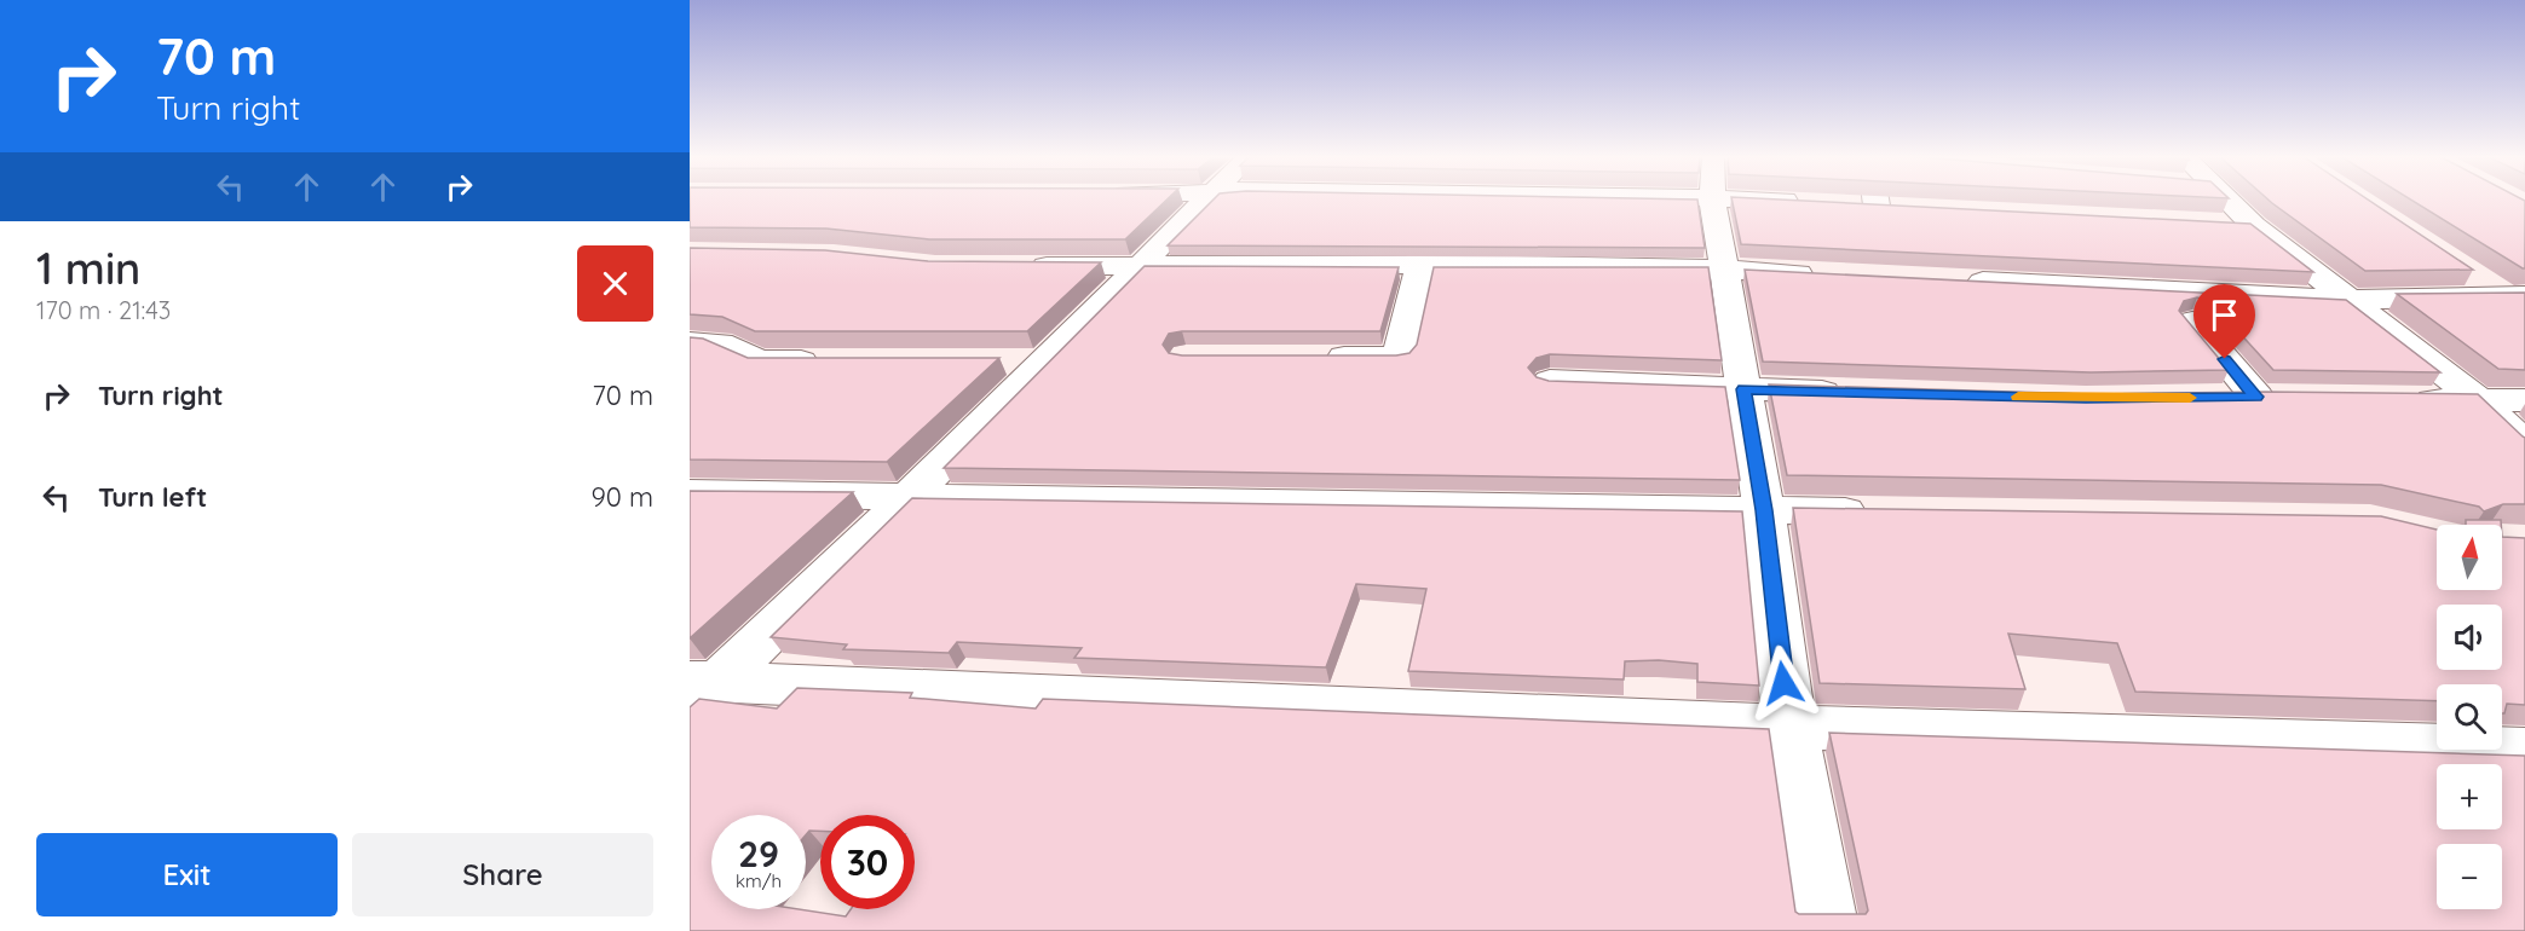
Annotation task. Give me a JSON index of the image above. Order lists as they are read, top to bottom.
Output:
{
  "north": "top",
  "page": {
    "turn": ["70 m", "Turn right"],
    "heading": ["1 min", "170 m · 21:43"],
    "list": [
      {
        "name": "Turn right",
        "value": "70 m"
      },
      {
        "name": "Turn left",
        "value": "90 m"
      }
    ],
    "map_buttons": ["+", "−"],
    "speed": "29 km/h",
    "limit": "30",
    "buttons": ["Exit", "Share"]
  }
}
